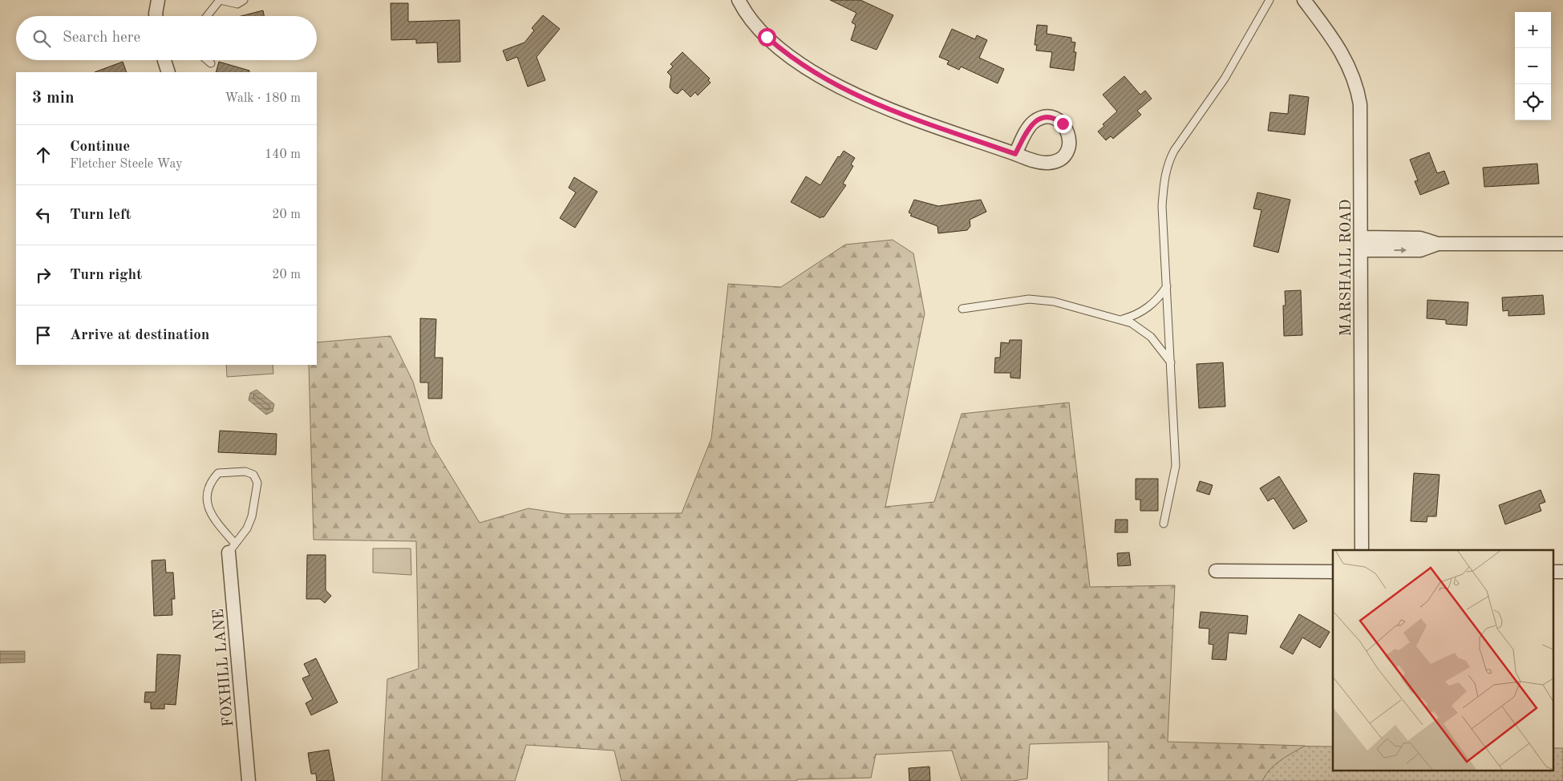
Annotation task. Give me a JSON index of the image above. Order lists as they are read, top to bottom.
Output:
{
  "streets": {
    "street": ["MARSHALL ROAD", "FOXHILL LANE"]
  },
  "page": {
    "map_buttons": ["+", "−"],
    "search": "Search here",
    "heading": ["3 min", "Walk · 180 m"],
    "list": [
      ["Continue", "Fletcher Steele Way", "140 m"],
      ["Turn left", "20 m"],
      ["Turn right", "20 m"],
      "Arrive at destination"
    ]
  }
}
